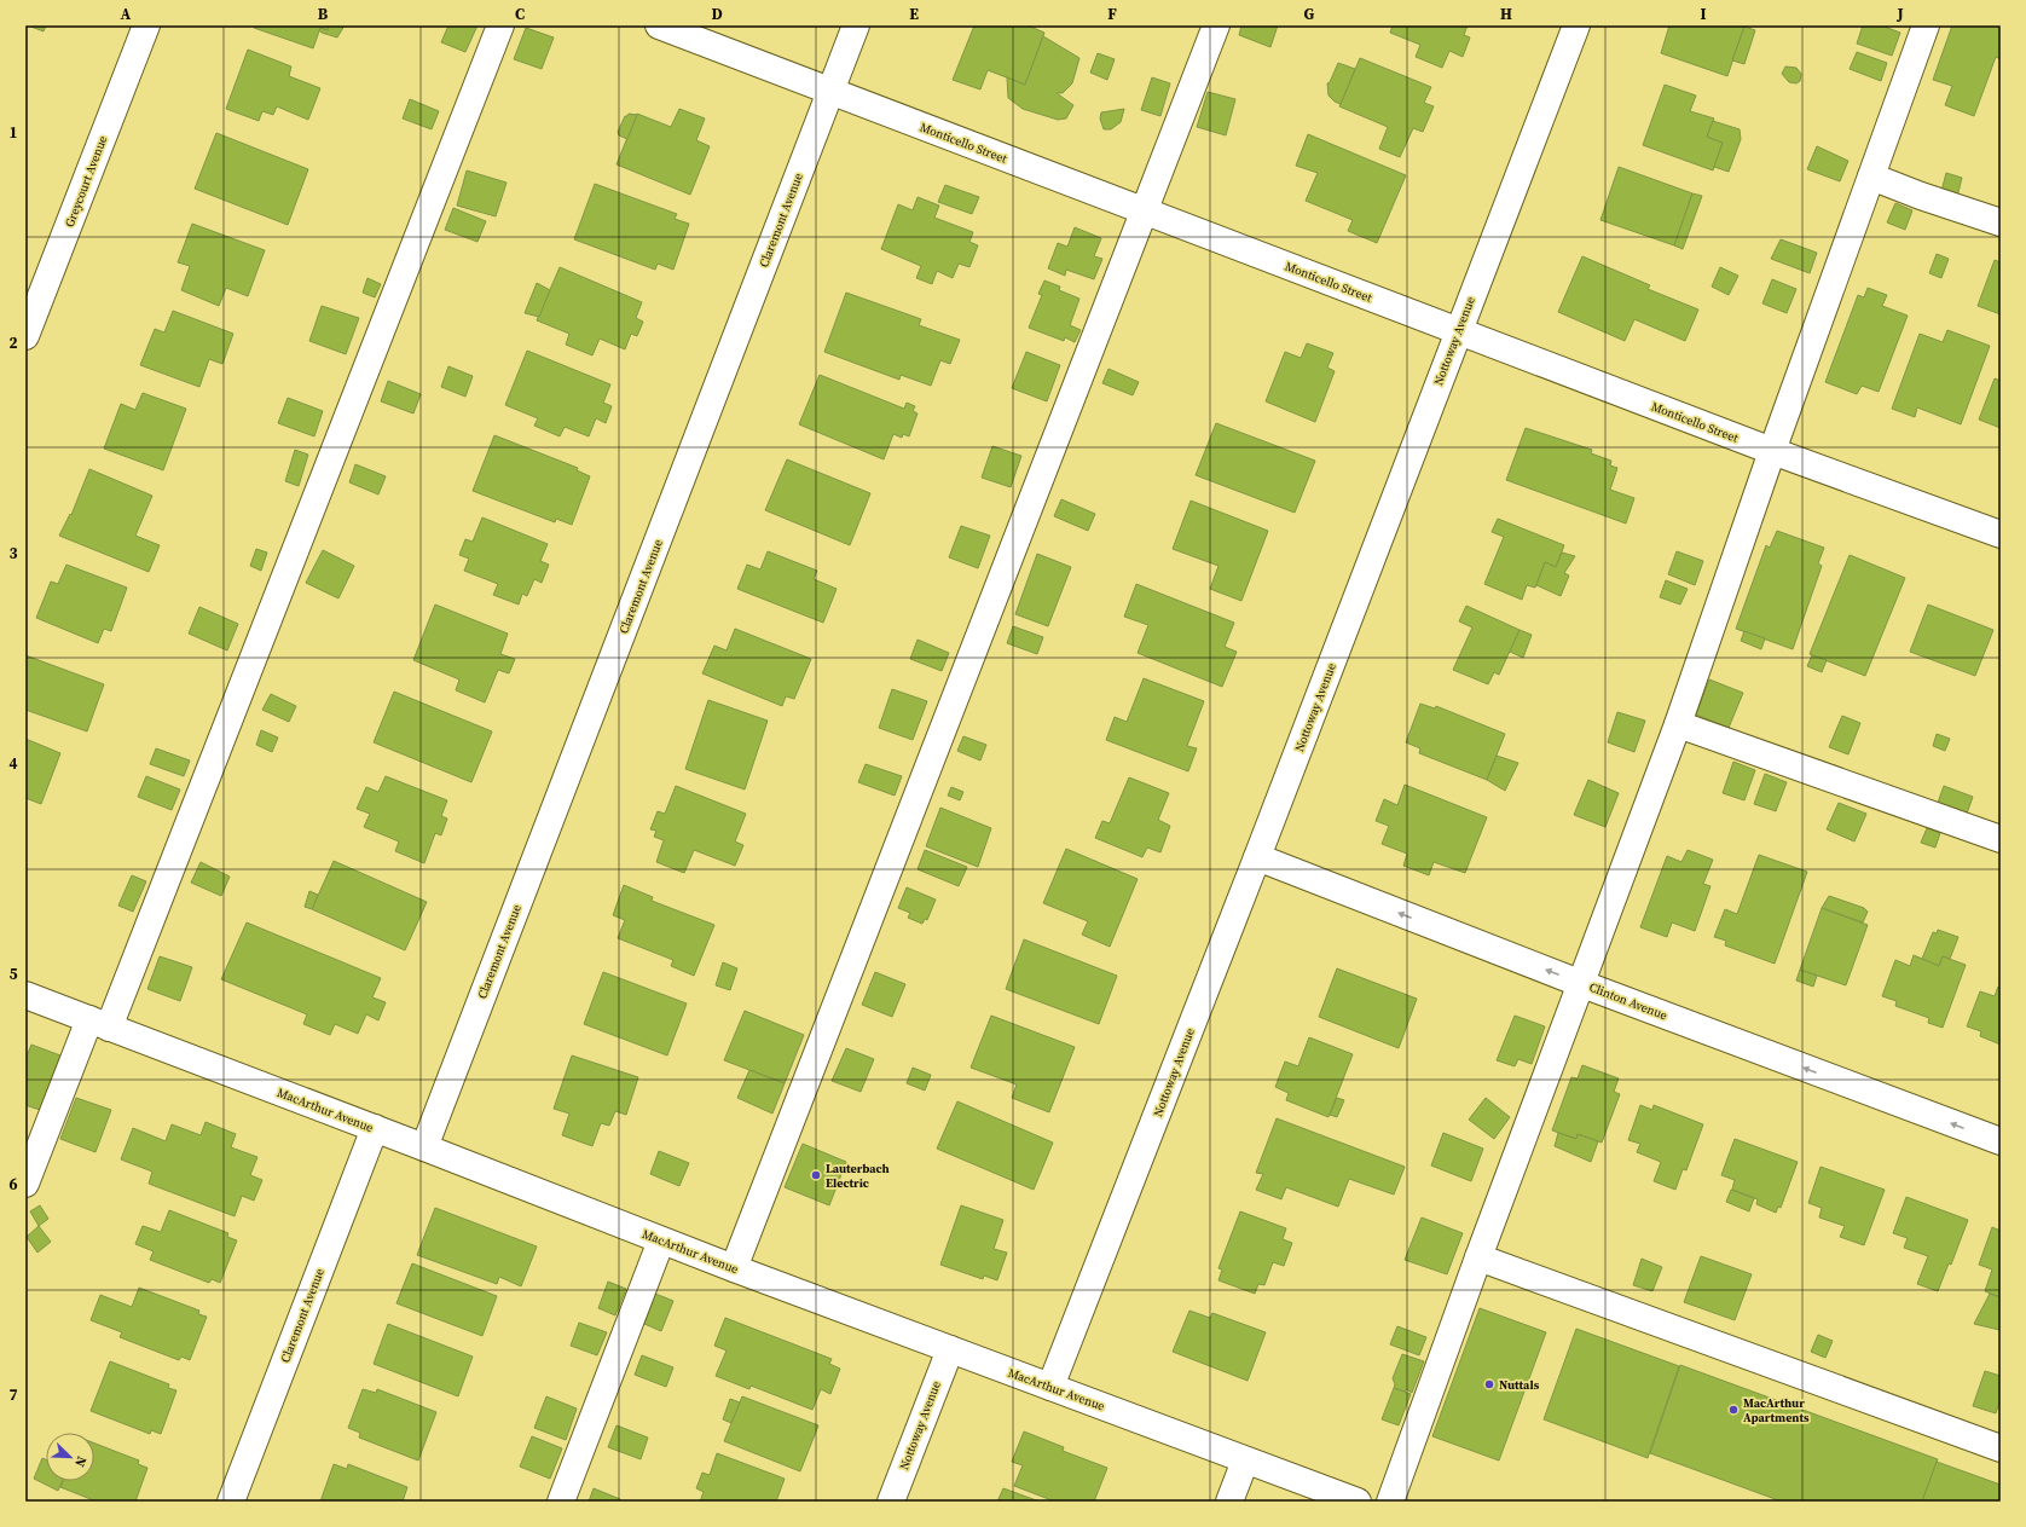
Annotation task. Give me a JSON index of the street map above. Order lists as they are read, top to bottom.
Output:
{
  "streets": {
    "street": [
      "Monticello Street",
      "Greycourt Avenue",
      "Claremont Avenue",
      "Nottoway Avenue",
      "Clinton Avenue",
      "MacArthur Avenue"
    ]
  },
  "crossings": [
    ["Monticello Street", "Claremont Avenue"],
    ["Monticello Street", "Nottoway Avenue"],
    ["Claremont Avenue", "MacArthur Avenue"],
    ["Nottoway Avenue", "Clinton Avenue"],
    ["Nottoway Avenue", "MacArthur Avenue"]
  ],
  "one_way": ["Clinton Avenue"],
  "places": ["Lauterbach Electric", "Nuttals", "MacArthur Apartments"],
  "north": "bottom right",
  "grid": {
    "columns": [
      "A",
      "B",
      "C",
      "D",
      "E",
      "F",
      "G",
      "H",
      "I",
      "J"
    ],
    "rows": [
      "1",
      "2",
      "3",
      "4",
      "5",
      "6",
      "7"
    ]
  }
}
